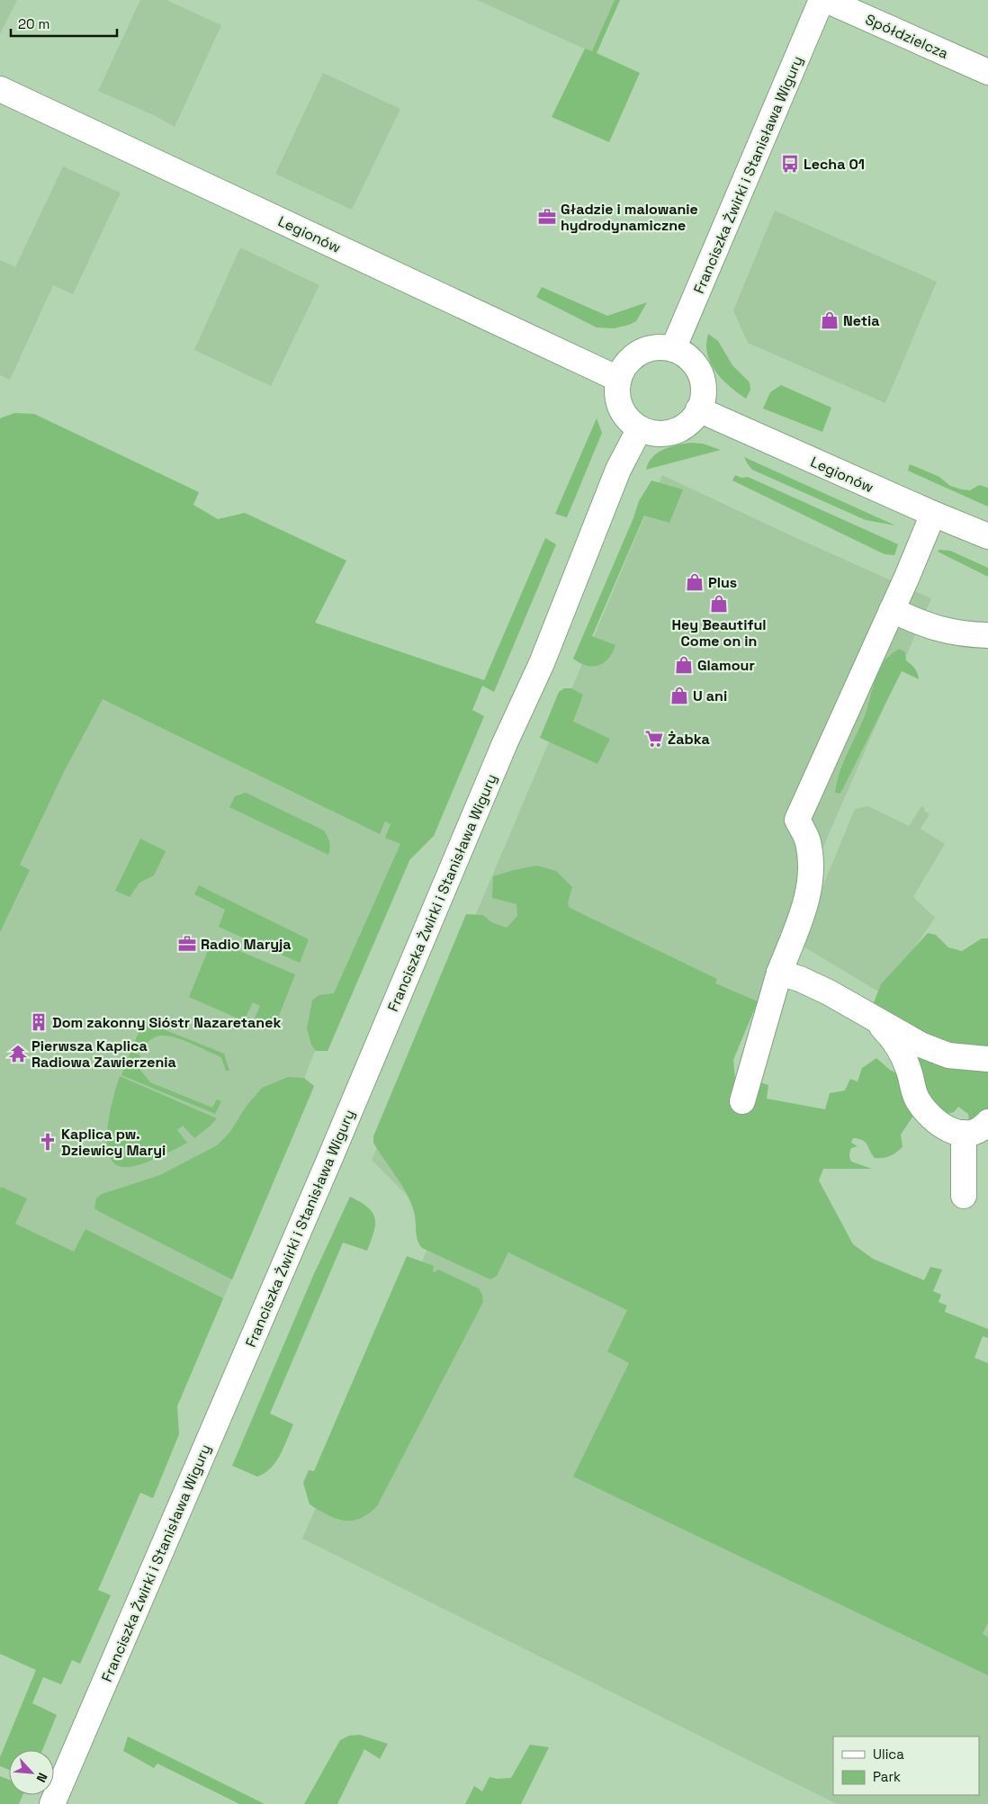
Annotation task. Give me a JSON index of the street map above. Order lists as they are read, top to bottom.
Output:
{
  "streets": {
    "street": ["Spółdzielcza", "Franciszka Żwirki i Stanisława Wigury", "Legionów"]
  },
  "crossings": [
    ["Franciszka Żwirki i Stanisława Wigury", "Legionów"]
  ],
  "places": {
    "bus stop": ["Lecha 01"],
    "office": ["Gładzie i malowanie hydrodynamiczne", "Radio Maryja"],
    "shop": [
      "Netia",
      "Plus",
      "Hey Beautiful Come on in",
      "Glamour",
      "U ani"
    ],
    "supermarket": ["Żabka"],
    "building": ["Dom zakonny Sióstr Nazaretanek"],
    "temple": ["Pierwsza Kaplica Radiowa Zawierzenia"],
    "church": ["Kaplica pw. Dziewicy Maryi"]
  },
  "legend": ["Ulica", "Park"],
  "scale_bar": "20 m",
  "north": "bottom right"
}
